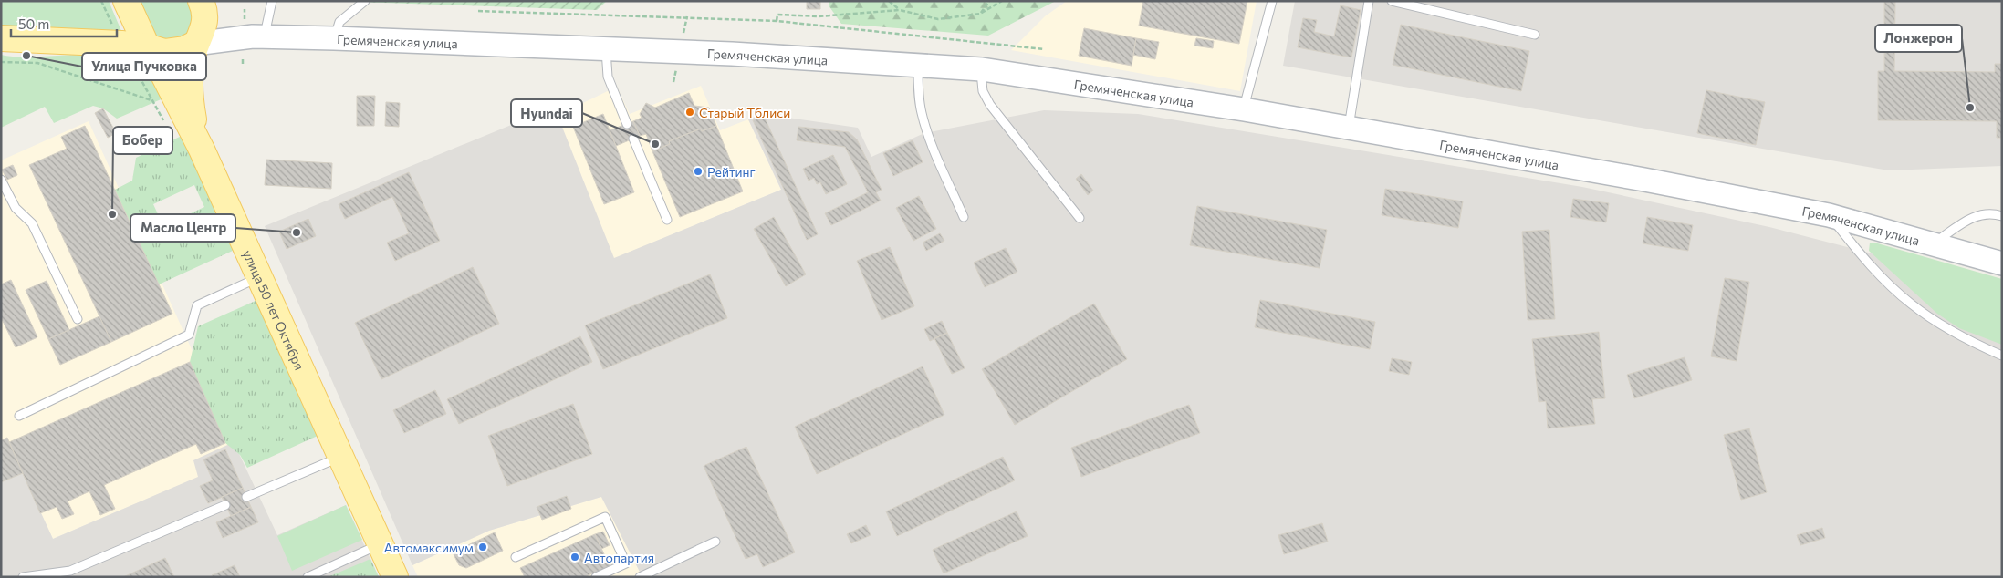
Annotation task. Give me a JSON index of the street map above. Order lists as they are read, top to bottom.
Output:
{
  "streets": {
    "main road": ["Гремяченская улица", "улица 50 лет Октября"]
  },
  "places": [
    "Улица Пучковка",
    "Лонжерон",
    "Старый Тблиси",
    "Hyundai",
    "Рейтинг",
    "Бобер",
    "Масло Центр",
    "Автомаксимум",
    "Автопартия"
  ],
  "scale_bar": "50 m"
}
